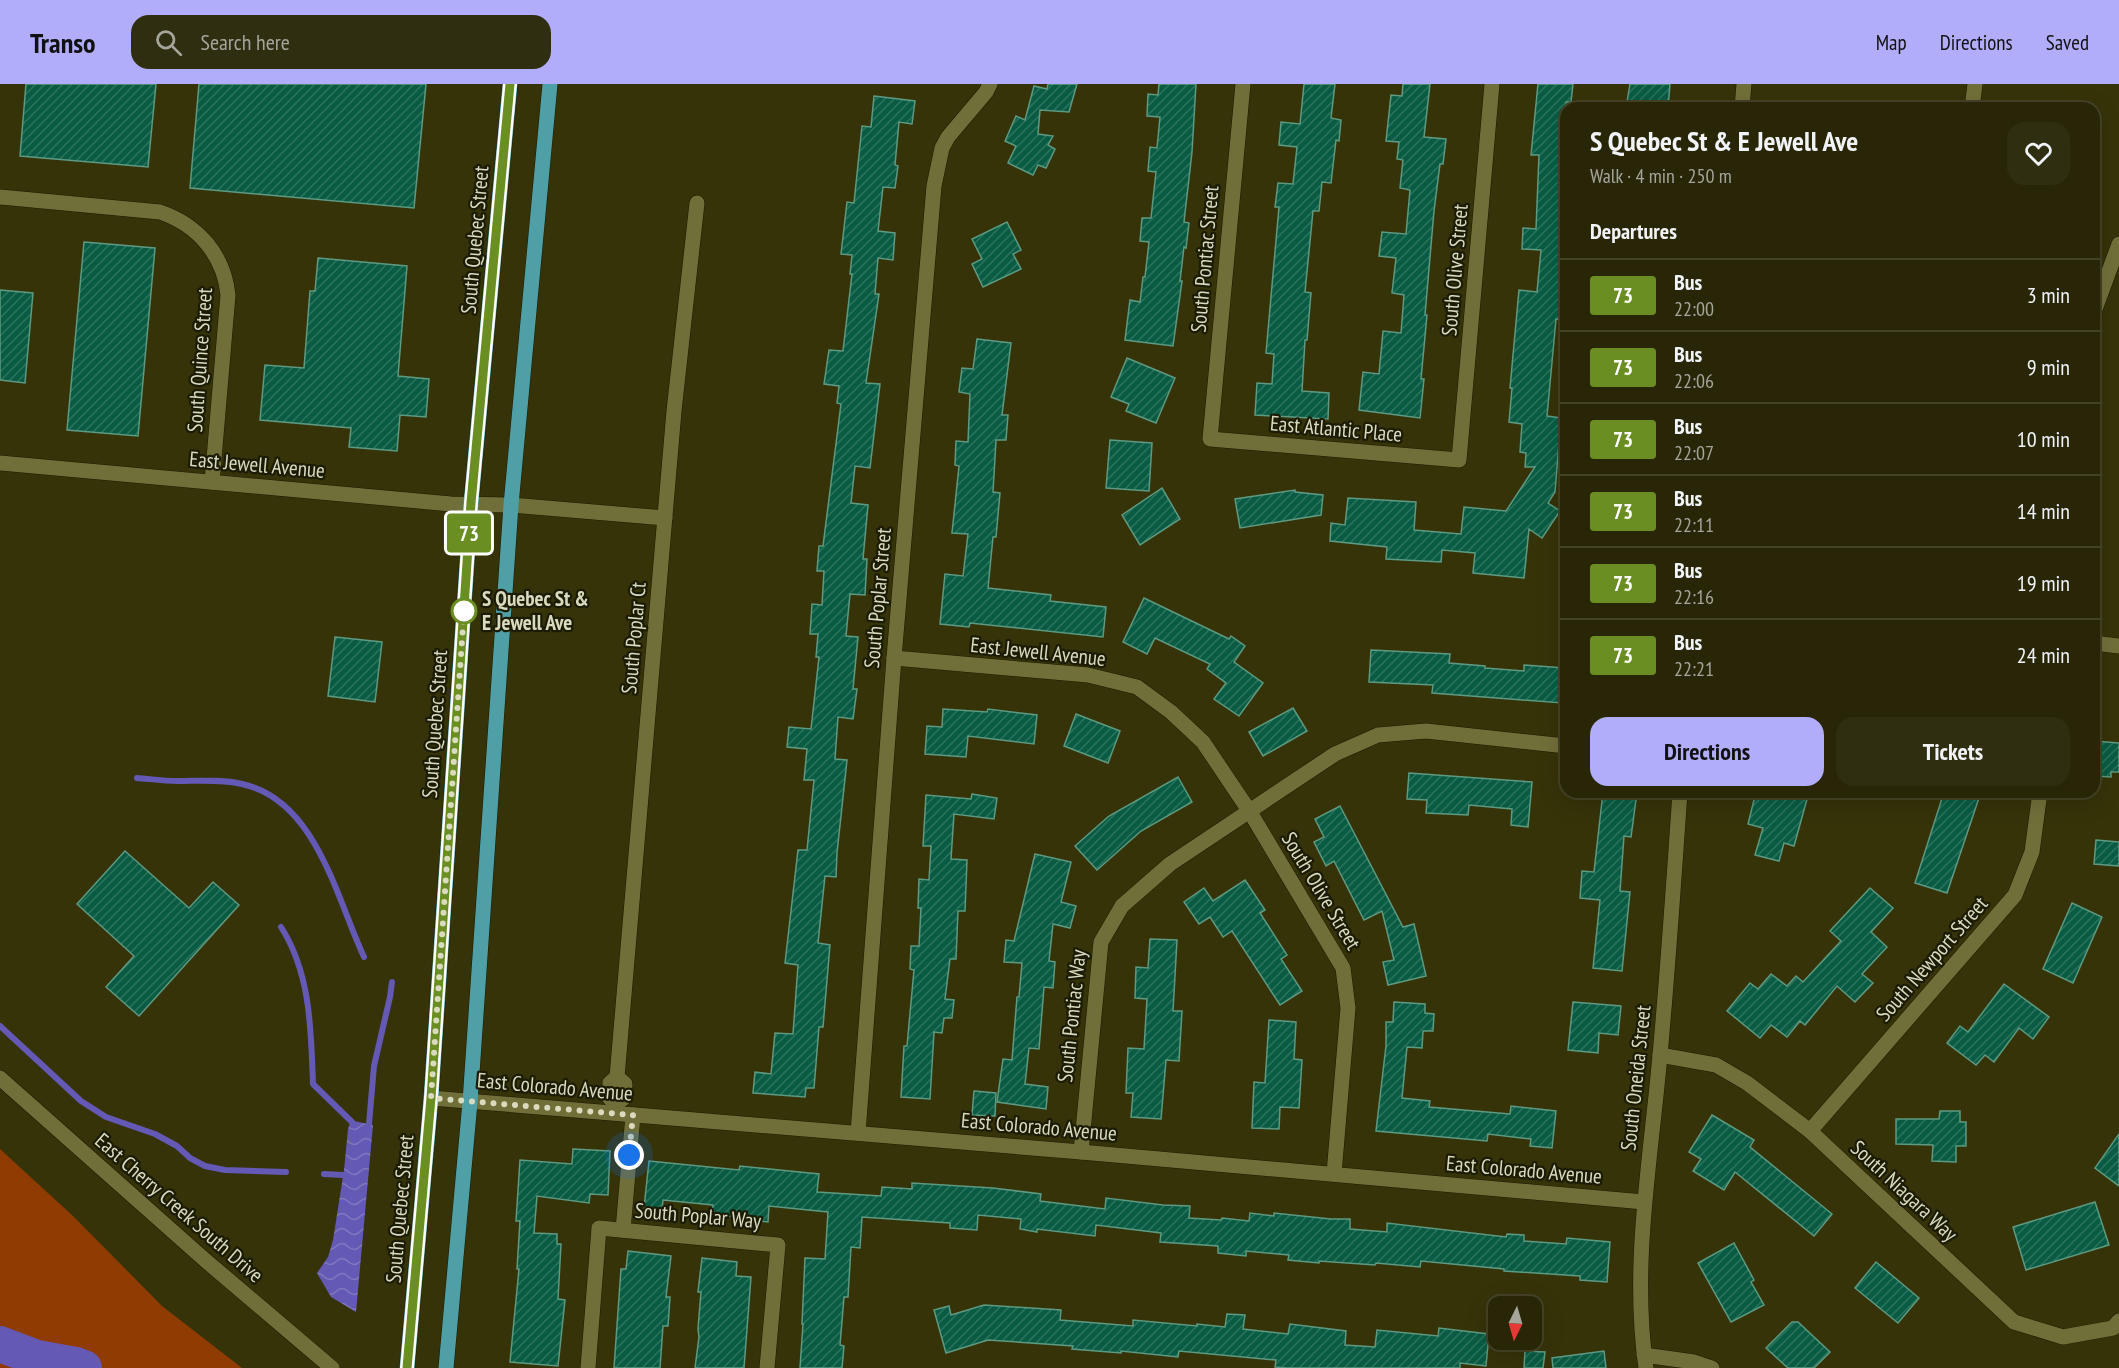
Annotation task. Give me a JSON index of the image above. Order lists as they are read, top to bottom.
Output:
{
  "streets": {
    "main road": ["South Quebec Street"],
    "street": [
      "South Pontiac Street",
      "South Olive Street",
      "South Quince Street",
      "East Atlantic Place",
      "East Jewell Avenue",
      "South Poplar Street",
      "South Poplar Ct",
      "South Newport Street",
      "South Pontiac Way",
      "South Oneida Street",
      "East Colorado Avenue",
      "South Niagara Way",
      "East Cherry Creek South Drive",
      "South Poplar Way"
    ]
  },
  "crossings": [
    ["South Quebec Street", "East Jewell Avenue"],
    ["South Quebec Street", "East Colorado Avenue"],
    ["South Pontiac Street", "East Atlantic Place"],
    ["South Olive Street", "East Atlantic Place"],
    ["South Olive Street", "East Jewell Avenue"],
    ["South Olive Street", "South Pontiac Way"],
    ["South Olive Street", "East Colorado Avenue"],
    ["South Quince Street", "East Jewell Avenue"],
    ["East Jewell Avenue", "South Poplar Street"],
    ["East Jewell Avenue", "South Poplar Ct"],
    ["East Jewell Avenue", "South Pontiac Way"],
    ["South Poplar Street", "East Colorado Avenue"],
    ["South Poplar Ct", "East Colorado Avenue"],
    ["South Newport Street", "South Niagara Way"],
    ["South Pontiac Way", "East Colorado Avenue"],
    ["South Oneida Street", "East Colorado Avenue"],
    ["South Oneida Street", "South Niagara Way"]
  ],
  "places": ["S Quebec St & E Jewell Ave"],
  "lines": ["bus line 73"],
  "north": "bottom",
  "page": {
    "header": "Transo",
    "search": "Search here",
    "nav": ["Map", "Directions", "Saved"],
    "on_map": "73",
    "heading": [
      ["S Quebec St & E Jewell Ave", "Walk · 4 min · 250 m"],
      "Departures"
    ],
    "list": [
      {
        "mark": "73",
        "name": "Bus",
        "note": "22:00",
        "value": "3 min"
      },
      {
        "mark": "73",
        "name": "Bus",
        "note": "22:06",
        "value": "9 min"
      },
      {
        "mark": "73",
        "name": "Bus",
        "note": "22:07",
        "value": "10 min"
      },
      {
        "mark": "73",
        "name": "Bus",
        "note": "22:11",
        "value": "14 min"
      },
      {
        "mark": "73",
        "name": "Bus",
        "note": "22:16",
        "value": "19 min"
      },
      {
        "mark": "73",
        "name": "Bus",
        "note": "22:21",
        "value": "24 min"
      }
    ],
    "buttons": ["Directions", "Tickets"]
  }
}
